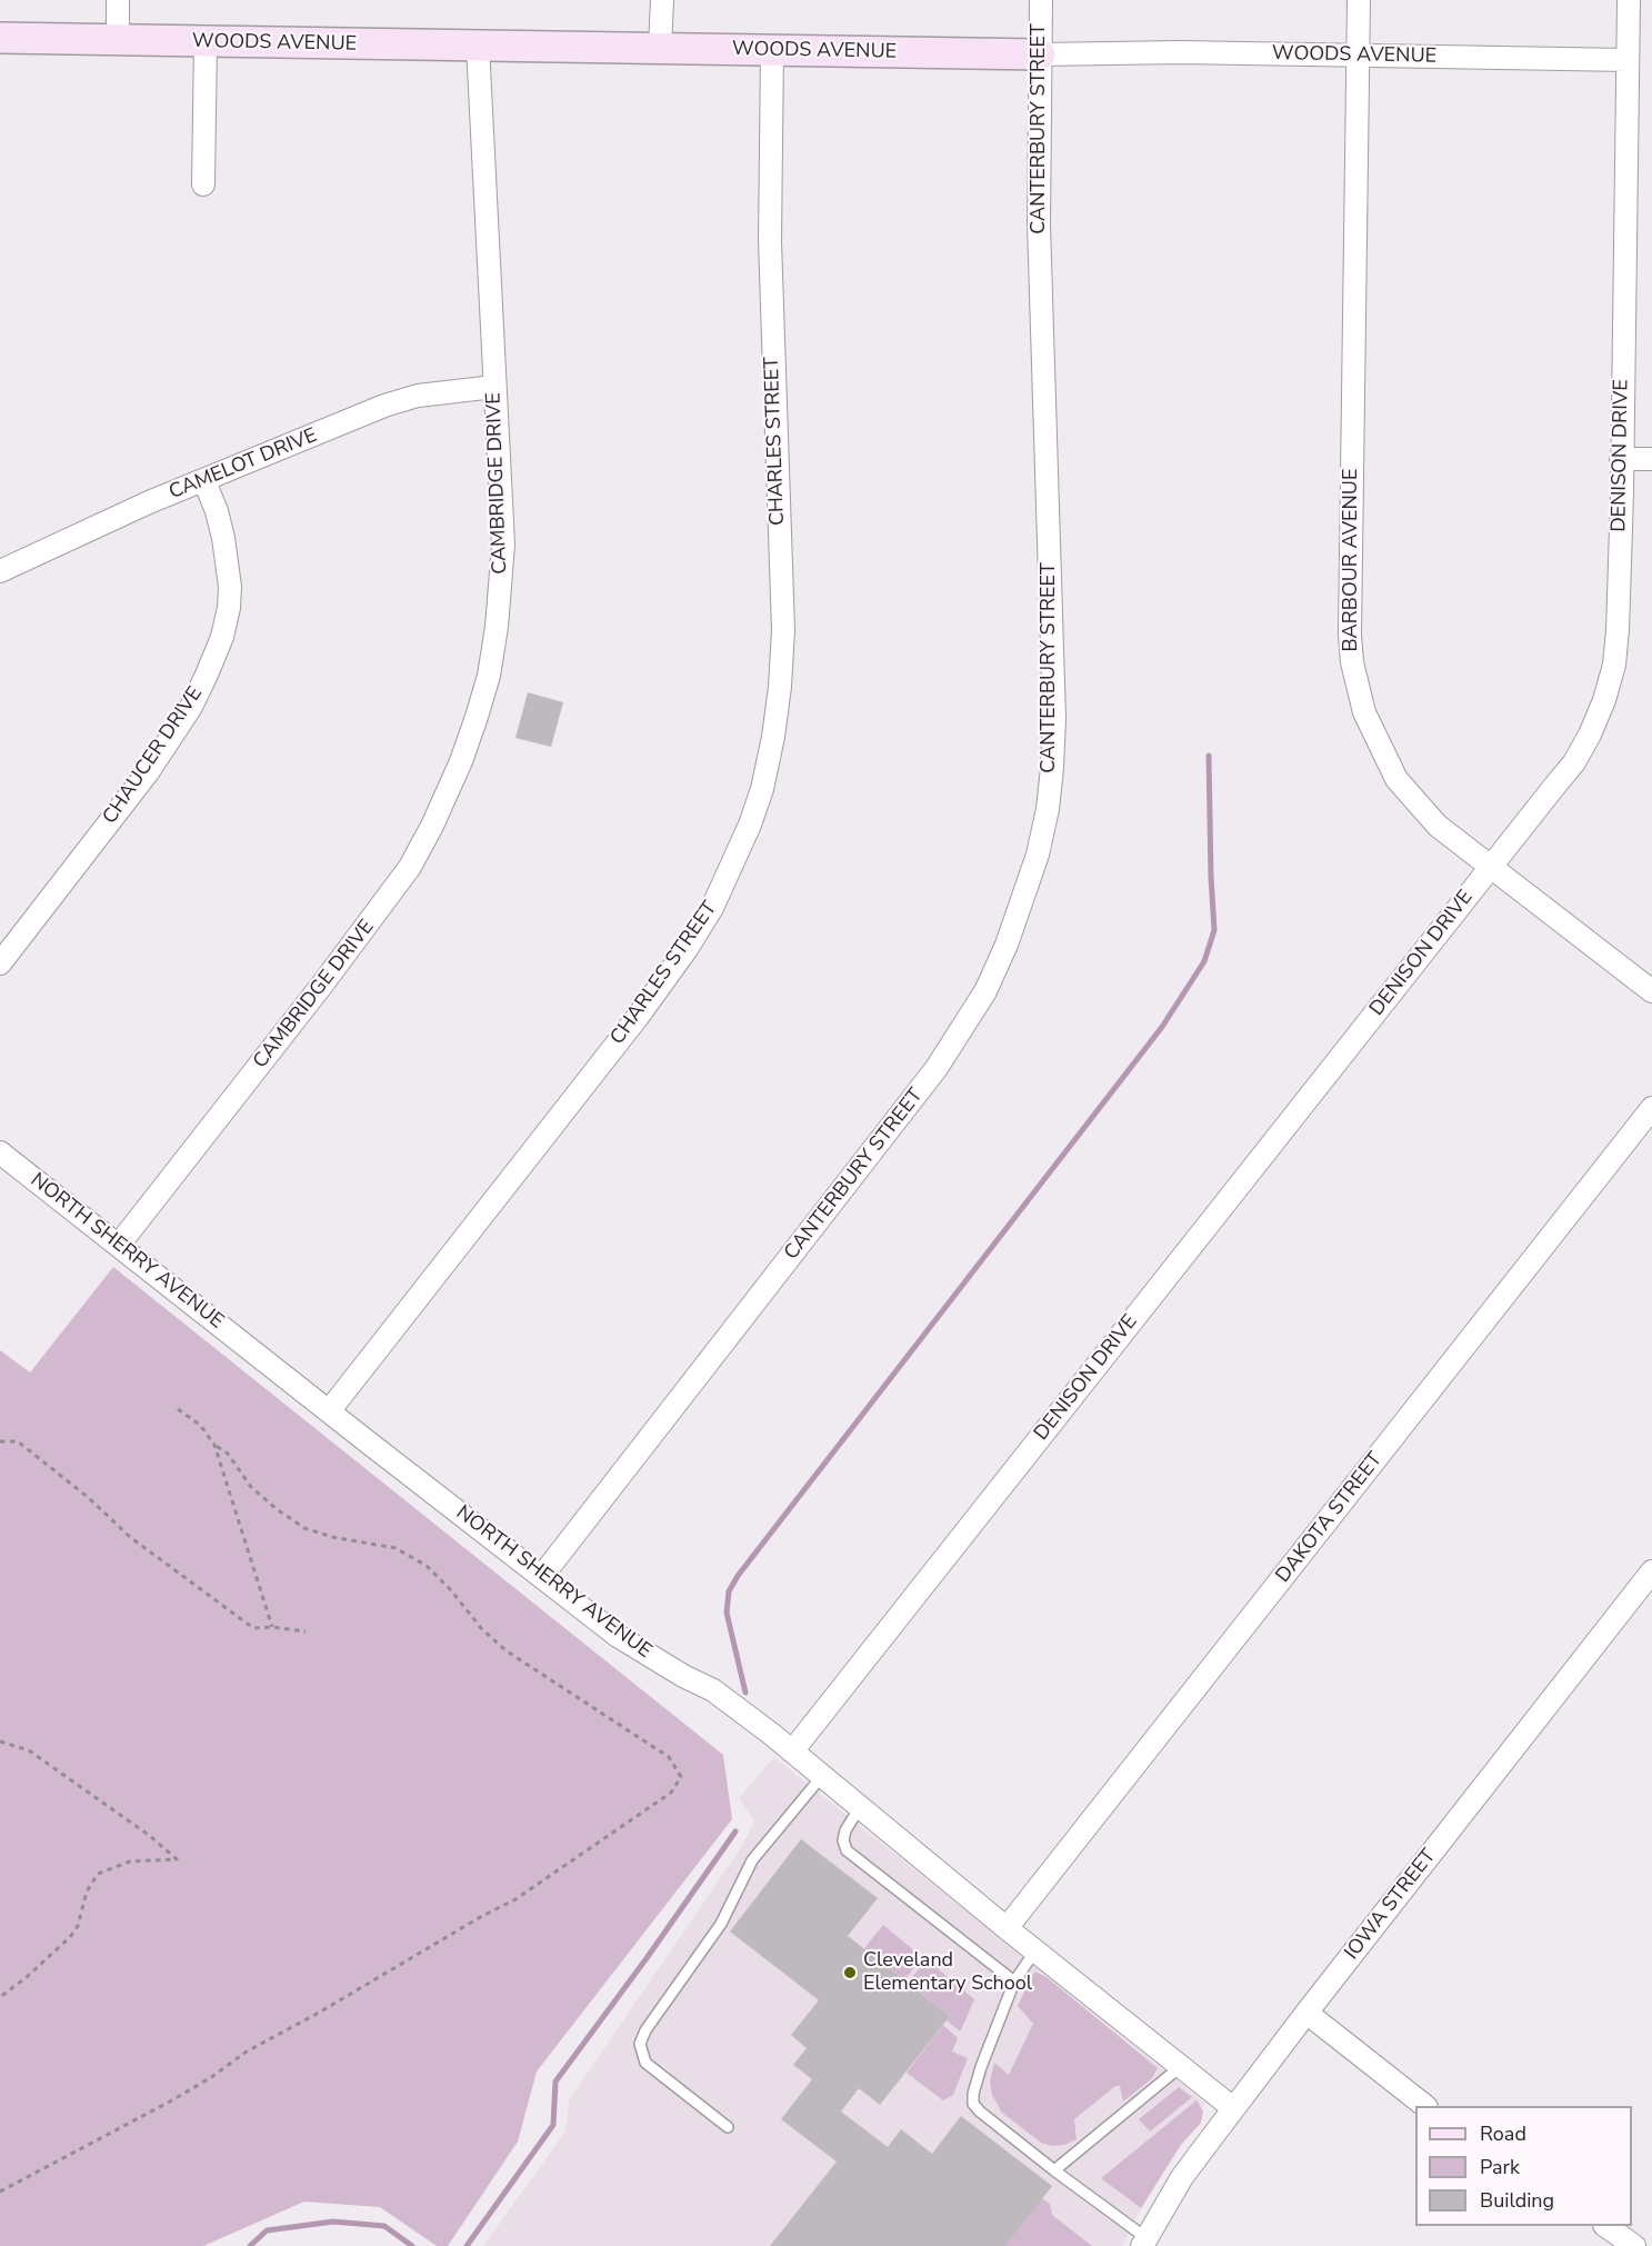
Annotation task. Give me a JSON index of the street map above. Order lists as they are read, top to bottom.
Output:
{
  "streets": {
    "street": [
      "WOODS AVENUE",
      "CANTERBURY STREET",
      "CHARLES STREET",
      "DENISON DRIVE",
      "CAMELOT DRIVE",
      "CAMBRIDGE DRIVE",
      "BARBOUR AVENUE",
      "CHAUCER DRIVE",
      "NORTH SHERRY AVENUE",
      "DAKOTA STREET",
      "IOWA STREET"
    ]
  },
  "crossings": [
    ["WOODS AVENUE", "CANTERBURY STREET"],
    ["WOODS AVENUE", "CHARLES STREET"],
    ["WOODS AVENUE", "DENISON DRIVE"],
    ["WOODS AVENUE", "CAMBRIDGE DRIVE"],
    ["WOODS AVENUE", "BARBOUR AVENUE"],
    ["CANTERBURY STREET", "NORTH SHERRY AVENUE"],
    ["CHARLES STREET", "NORTH SHERRY AVENUE"],
    ["DENISON DRIVE", "BARBOUR AVENUE"],
    ["DENISON DRIVE", "NORTH SHERRY AVENUE"],
    ["CAMELOT DRIVE", "CAMBRIDGE DRIVE"],
    ["CAMELOT DRIVE", "CHAUCER DRIVE"],
    ["CAMBRIDGE DRIVE", "NORTH SHERRY AVENUE"],
    ["NORTH SHERRY AVENUE", "DAKOTA STREET"],
    ["NORTH SHERRY AVENUE", "IOWA STREET"]
  ],
  "places": ["Cleveland Elementary School"],
  "legend": ["Road", "Park", "Building"]
}
